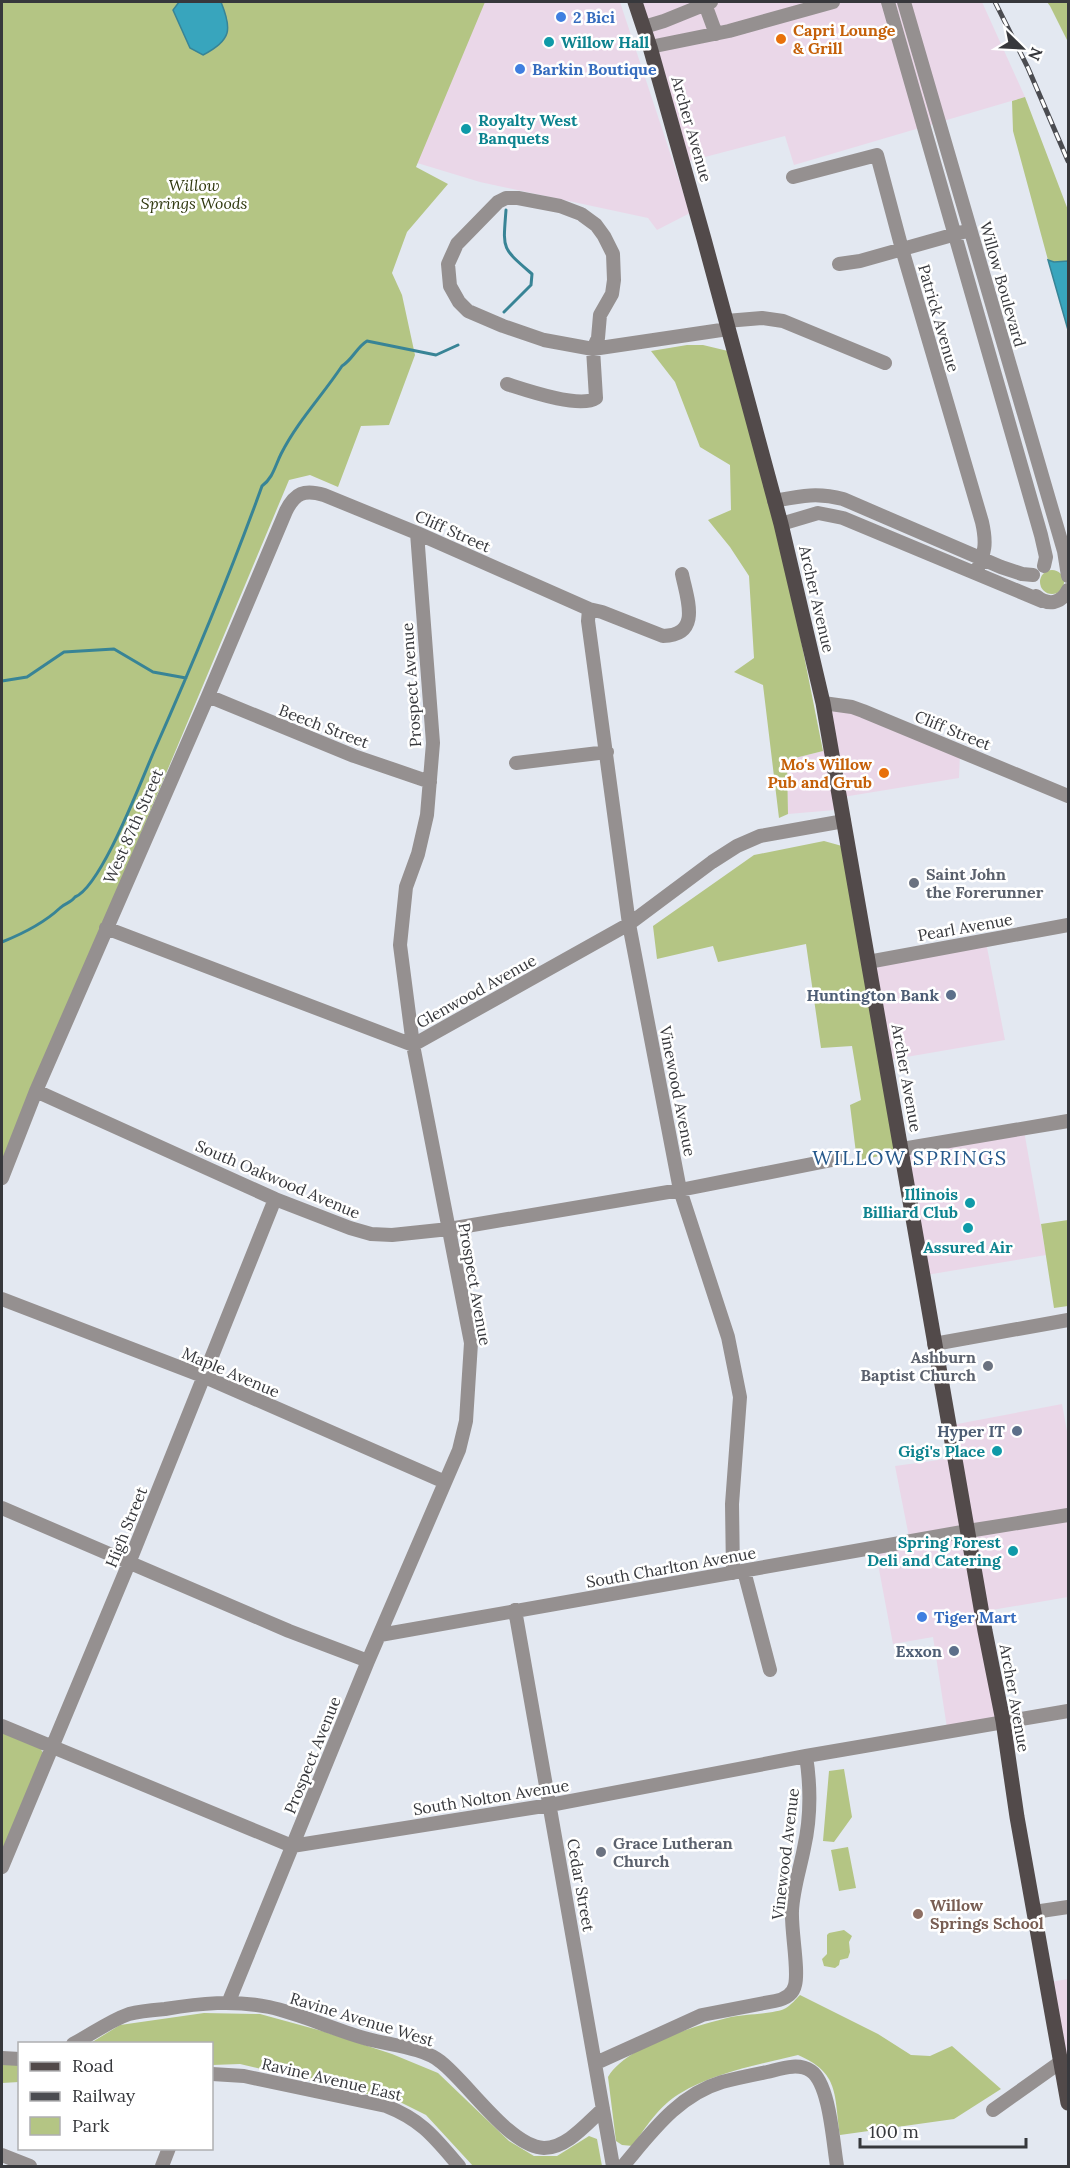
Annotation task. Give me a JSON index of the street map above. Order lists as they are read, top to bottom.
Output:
{
  "streets": {
    "main road": ["Archer Avenue"],
    "street": [
      "Willow Boulevard",
      "Patrick Avenue",
      "Cliff Street",
      "Prospect Avenue",
      "Beech Street",
      "West 87th Street",
      "Pearl Avenue",
      "Glenwood Avenue",
      "Vinewood Avenue",
      "South Oakwood Avenue",
      "Maple Avenue",
      "High Street",
      "South Charlton Avenue",
      "South Nolton Avenue",
      "Cedar Street",
      "Ravine Avenue West",
      "Ravine Avenue East"
    ]
  },
  "crossings": [
    ["Archer Avenue", "Cliff Street"],
    ["Archer Avenue", "Pearl Avenue"],
    ["Archer Avenue", "Glenwood Avenue"],
    ["Archer Avenue", "South Charlton Avenue"],
    ["Archer Avenue", "South Nolton Avenue"],
    ["Cliff Street", "Prospect Avenue"],
    ["Cliff Street", "West 87th Street"],
    ["Cliff Street", "Vinewood Avenue"],
    ["Prospect Avenue", "Beech Street"],
    ["Prospect Avenue", "Glenwood Avenue"],
    ["Prospect Avenue", "South Oakwood Avenue"],
    ["Prospect Avenue", "Maple Avenue"],
    ["Prospect Avenue", "South Charlton Avenue"],
    ["Prospect Avenue", "South Nolton Avenue"],
    ["Prospect Avenue", "Ravine Avenue West"],
    ["Beech Street", "West 87th Street"],
    ["West 87th Street", "Glenwood Avenue"],
    ["West 87th Street", "South Oakwood Avenue"],
    ["Glenwood Avenue", "Vinewood Avenue"],
    ["Vinewood Avenue", "South Oakwood Avenue"],
    ["Vinewood Avenue", "South Charlton Avenue"],
    ["Vinewood Avenue", "South Nolton Avenue"],
    ["Vinewood Avenue", "Cedar Street"],
    ["South Oakwood Avenue", "High Street"],
    ["Maple Avenue", "High Street"],
    ["South Charlton Avenue", "Cedar Street"],
    ["South Nolton Avenue", "Cedar Street"],
    ["Cedar Street", "Ravine Avenue West"]
  ],
  "districts": ["WILLOW SPRINGS"],
  "parks": ["Willow Springs Woods"],
  "places": [
    "2 Bici",
    "Capri Lounge & Grill",
    "Willow Hall",
    "Barkin Boutique",
    "Royalty West Banquets",
    "Mo's Willow Pub and Grub",
    "Saint John the Forerunner",
    "Huntington Bank",
    "Illinois Billiard Club",
    "Assured Air",
    "Ashburn Baptist Church",
    "Hyper IT",
    "Gigi's Place",
    "Spring Forest Deli and Catering",
    "Tiger Mart",
    "Exxon",
    "Grace Lutheran Church",
    "Willow Springs School"
  ],
  "legend": ["Road", "Railway", "Park"],
  "scale_bar": "100 m",
  "north": "bottom right"
}
